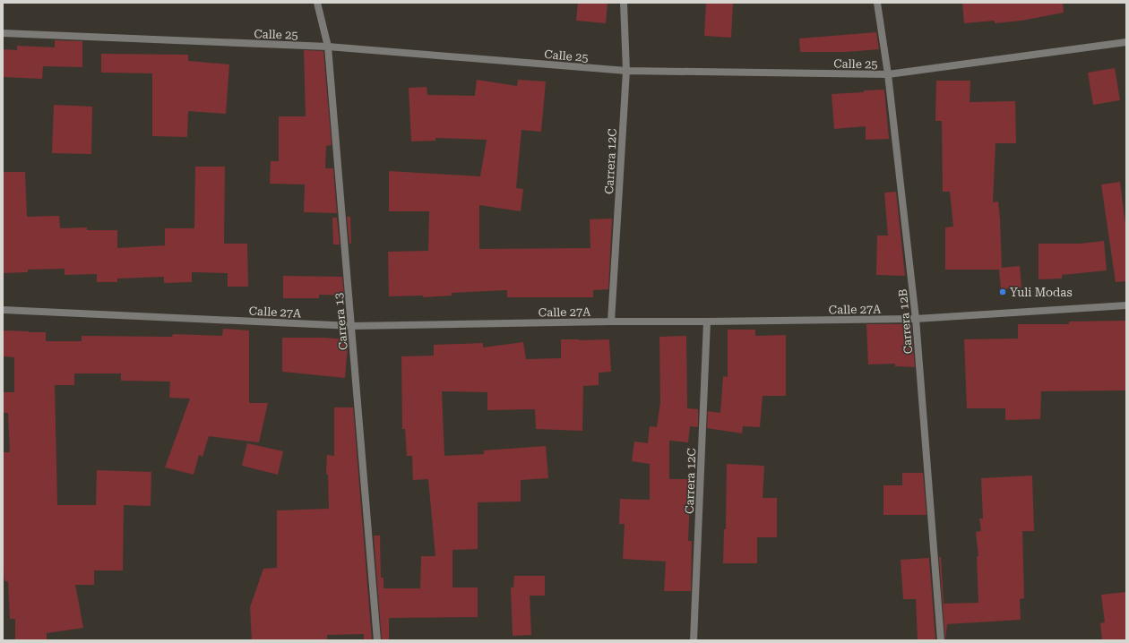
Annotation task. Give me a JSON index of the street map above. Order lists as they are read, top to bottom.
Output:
{
  "streets": {
    "street": [
      "Calle 25",
      "Carrera 12C",
      "Calle 27A",
      "Carrera 13",
      "Carrera 12B"
    ]
  },
  "crossings": [
    ["Calle 25", "Carrera 12C"],
    ["Calle 25", "Carrera 13"],
    ["Calle 25", "Carrera 12B"],
    ["Carrera 12C", "Calle 27A"],
    ["Calle 27A", "Carrera 13"],
    ["Calle 27A", "Carrera 12B"]
  ],
  "places": ["Yuli Modas"]
}
